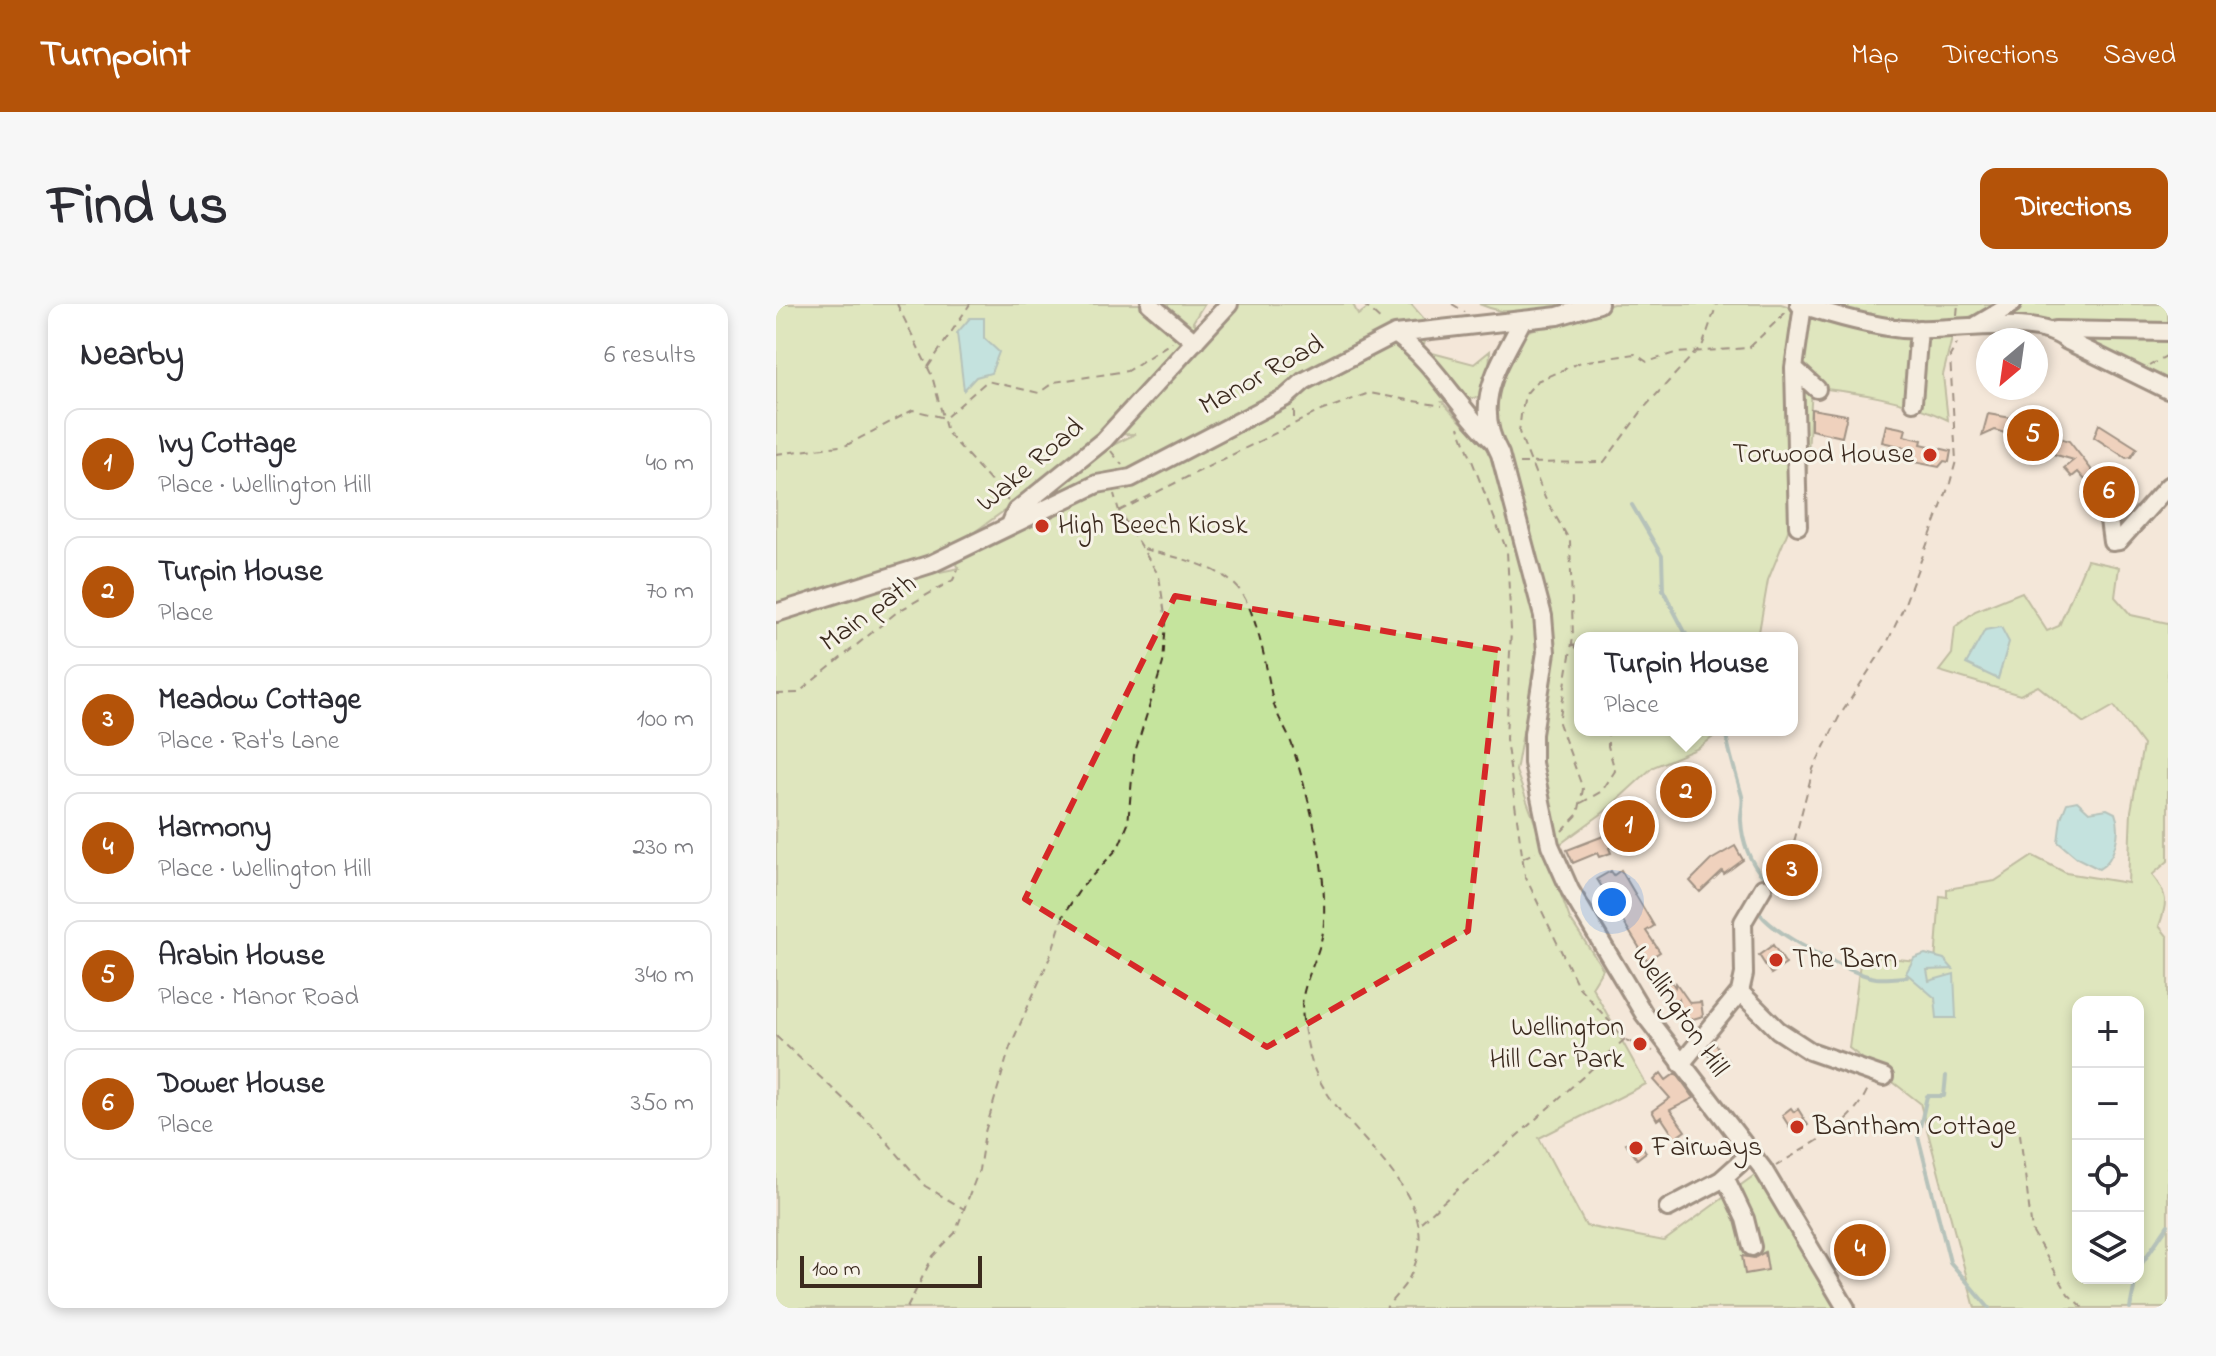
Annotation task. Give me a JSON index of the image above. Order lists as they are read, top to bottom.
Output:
{
  "streets": {
    "street": ["Manor Road", "Wake Road", "Wellington Hill"],
    "path": ["Main path"]
  },
  "crossings": [
    ["Manor Road", "Wake Road"],
    ["Manor Road", "Wellington Hill"],
    ["Wake Road", "Main path"]
  ],
  "places": [
    "Torwood House",
    "High Beech Kiosk",
    "The Barn",
    "Wellington Hill Car Park",
    "Bantham Cottage",
    "Fairways"
  ],
  "scale_bar": "100 m",
  "north": "bottom left",
  "page": {
    "header": "Turnpoint",
    "nav": ["Map", "Directions", "Saved"],
    "title": "Find us",
    "buttons": "Directions",
    "heading": ["Nearby", "6 results"],
    "pins": [
      "5",
      "6",
      "2",
      "1",
      "3",
      "4"
    ],
    "list": [
      {
        "mark": "1",
        "name": "Ivy Cottage",
        "note": "Place · Wellington Hill",
        "value": "40 m"
      },
      {
        "mark": "2",
        "name": "Turpin House",
        "note": "Place",
        "value": "70 m"
      },
      {
        "mark": "3",
        "name": "Meadow Cottage",
        "note": "Place · Rat's Lane",
        "value": "100 m"
      },
      {
        "mark": "4",
        "name": "Harmony",
        "note": "Place · Wellington Hill",
        "value": "230 m"
      },
      {
        "mark": "5",
        "name": "Arabin House",
        "note": "Place · Manor Road",
        "value": "340 m"
      },
      {
        "mark": "6",
        "name": "Dower House",
        "note": "Place",
        "value": "350 m"
      }
    ],
    "popup": ["Turpin House", "Place"],
    "map_buttons": ["+", "−"],
    "scale": "100 m"
  }
}
